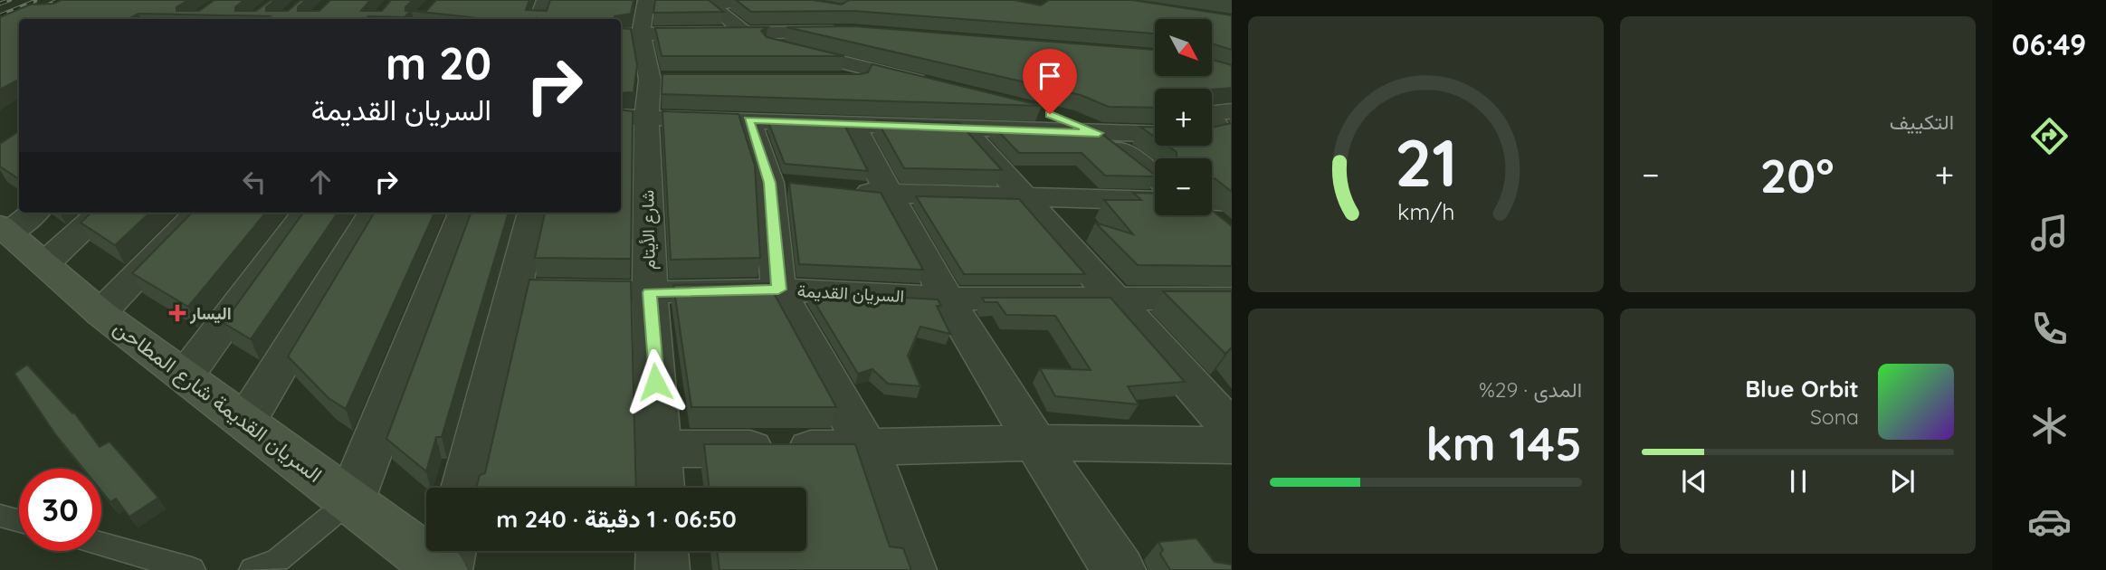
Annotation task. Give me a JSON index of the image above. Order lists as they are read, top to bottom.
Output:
{
  "streets": {
    "street": ["شارع الأيتام", "السريان القديمة", "السريان القديمة شارع المطاحن"]
  },
  "crossings": [
    ["شارع الأيتام", "السريان القديمة"]
  ],
  "places": {
    "health": ["اليسار"]
  },
  "north": "bottom right",
  "page": {
    "tabs": "06:49",
    "tile": [
      "التكييف",
      ["المدى · 29%", "145 km"]
    ],
    "map_buttons": ["+", "−"],
    "turn": ["20 m", "السريان القديمة"],
    "heat": ["−", "20°", "+"],
    "song": ["Blue Orbit", "Sona"],
    "limit": "30",
    "trip": "06:50 · 1 دقيقة · 240 m",
    "gauge": ["21", "km/h"]
  }
}
